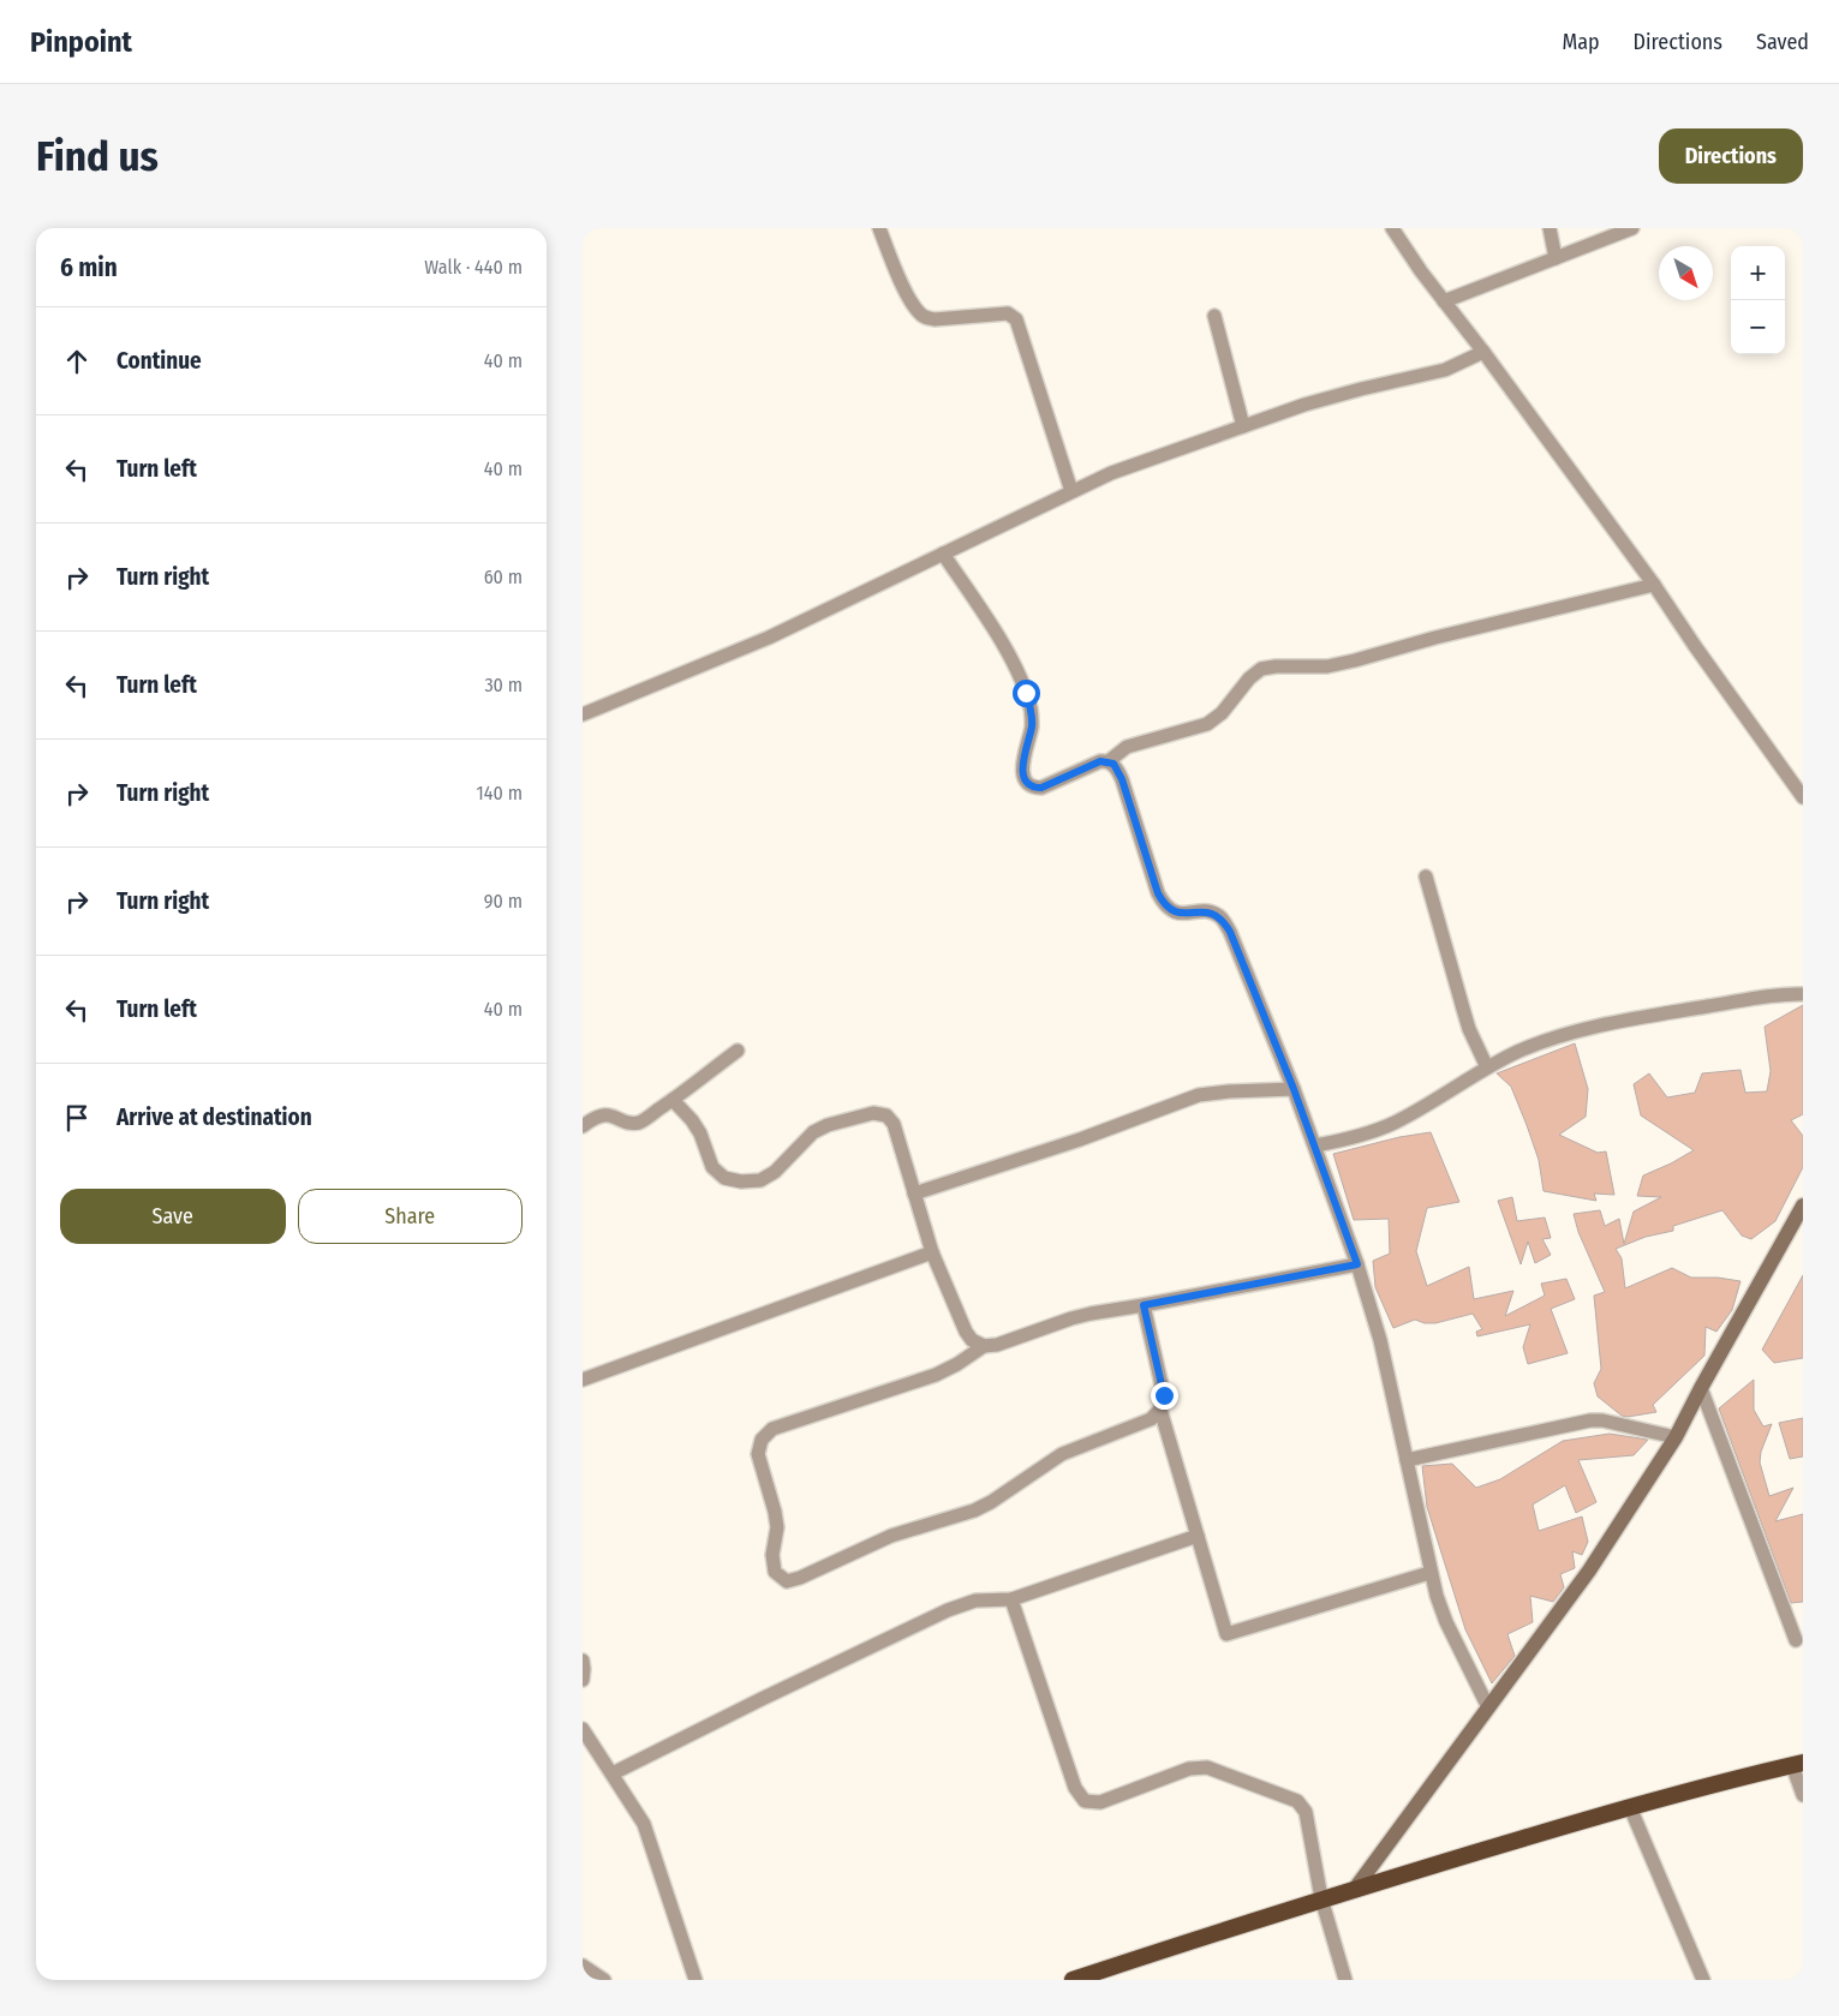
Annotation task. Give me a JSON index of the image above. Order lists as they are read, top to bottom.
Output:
{
  "north": "bottom right",
  "page": {
    "header": "Pinpoint",
    "nav": ["Map", "Directions", "Saved"],
    "buttons": [
      "Directions",
      ["Save", "Share"]
    ],
    "title": "Find us",
    "heading": ["6 min", "Walk · 440 m"],
    "map_buttons": ["+", "−"],
    "list": [
      ["Continue", "40 m"],
      ["Turn left", "40 m"],
      ["Turn right", "60 m"],
      ["Turn left", "30 m"],
      ["Turn right", "140 m"],
      ["Turn right", "90 m"],
      ["Turn left", "40 m"],
      "Arrive at destination"
    ]
  }
}
